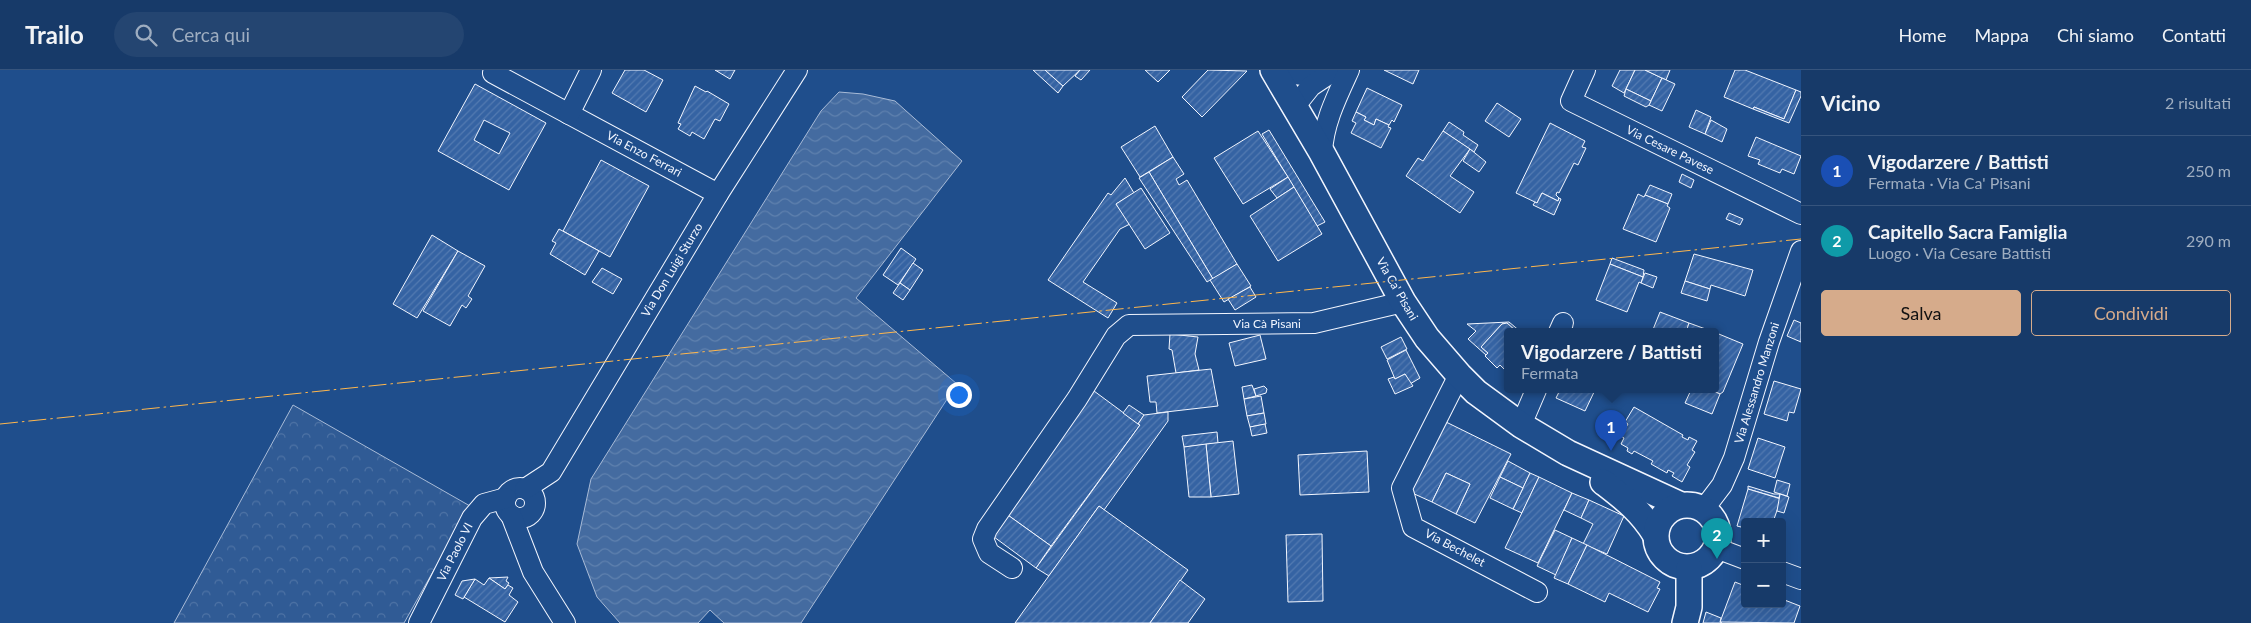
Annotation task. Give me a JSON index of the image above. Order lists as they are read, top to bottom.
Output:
{
  "streets": {
    "main road": ["Via Ca' Pisani"],
    "street": [
      "Via Cesare Pavese",
      "Via Enzo Ferrari",
      "Via Don Luigi Sturzo",
      "Via Cà Pisani",
      "Via Alessandro Manzoni",
      "Via Bechelet",
      "Via Paolo VI"
    ]
  },
  "crossings": [
    ["Via Enzo Ferrari", "Via Don Luigi Sturzo"],
    ["Via Don Luigi Sturzo", "Via Paolo VI"],
    ["Via Ca' Pisani", "Via Cà Pisani"],
    ["Via Ca' Pisani", "Via Alessandro Manzoni"],
    ["Via Ca' Pisani", "Via Bechelet"]
  ],
  "page": {
    "header": "Trailo",
    "search": "Cerca qui",
    "nav": [
      "Home",
      "Mappa",
      "Chi siamo",
      "Contatti"
    ],
    "heading": ["Vicino", "2 risultati"],
    "list": [
      {
        "mark": "1",
        "name": "Vigodarzere / Battisti",
        "note": "Fermata · Via Ca' Pisani",
        "value": "250 m"
      },
      {
        "mark": "2",
        "name": "Capitello Sacra Famiglia",
        "note": "Luogo · Via Cesare Battisti",
        "value": "290 m"
      }
    ],
    "buttons": ["Salva", "Condividi"],
    "popup": ["Vigodarzere / Battisti", "Fermata"],
    "pins": ["1", "2"],
    "map_buttons": ["+", "−"]
  }
}
